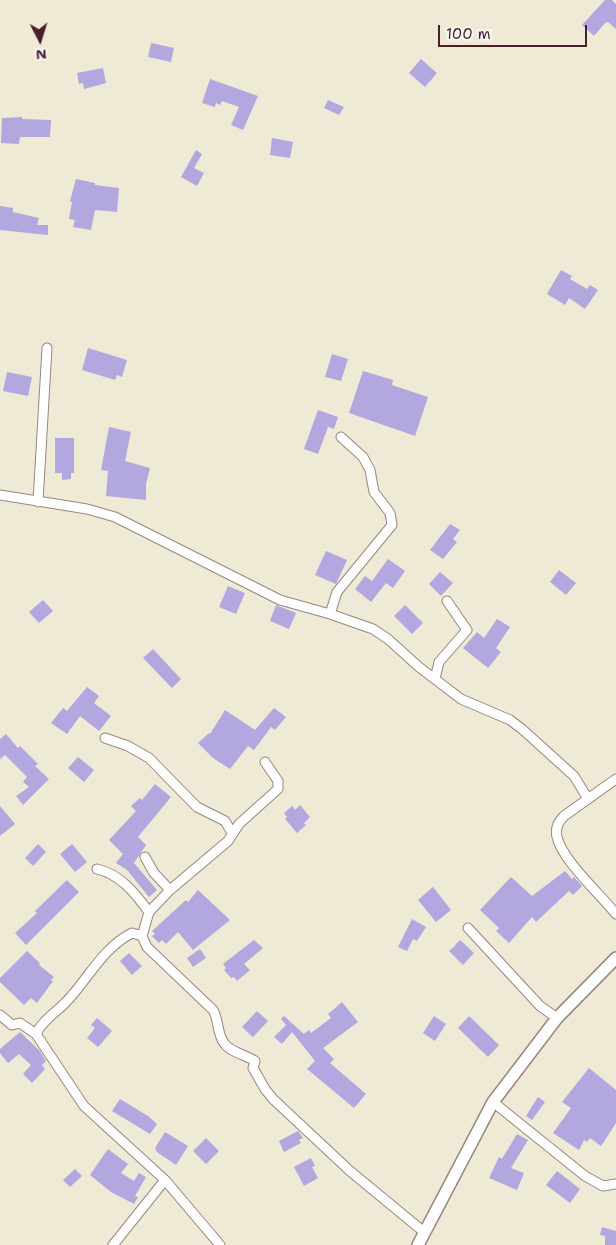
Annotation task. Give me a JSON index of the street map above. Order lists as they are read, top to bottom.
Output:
{
  "scale_bar": "100 m",
  "north": "bottom"
}
